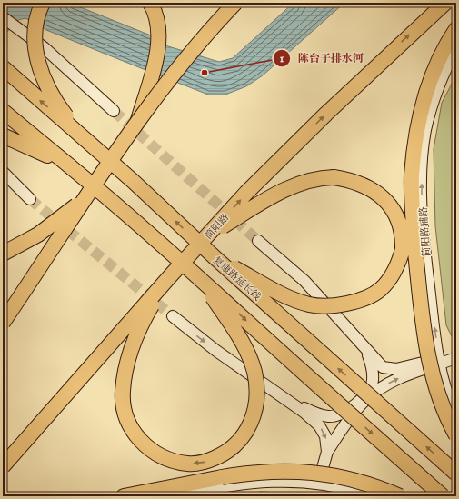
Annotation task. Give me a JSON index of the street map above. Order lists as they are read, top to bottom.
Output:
{
  "streets": {
    "highway": ["简阳路", "复康路延长线"],
    "main road": ["简阳路辅路"]
  },
  "one_way": ["简阳路", "简阳路辅路"],
  "places": ["陈台子排水河"]
}
